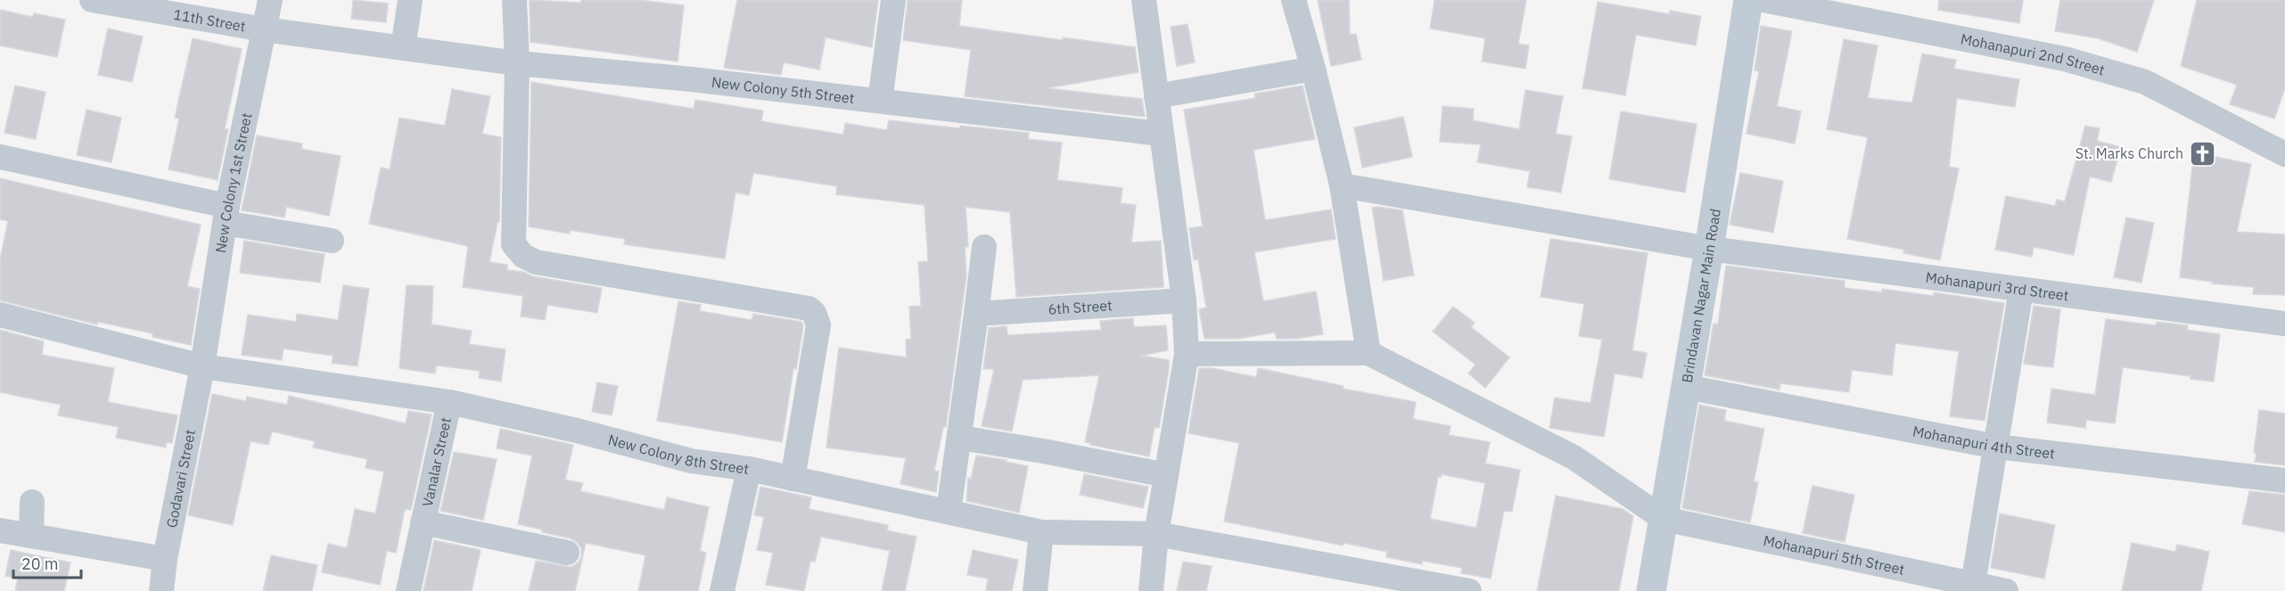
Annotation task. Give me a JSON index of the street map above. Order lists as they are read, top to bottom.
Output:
{
  "streets": {
    "street": [
      "11th Street",
      "Mohanapuri 2nd Street",
      "New Colony 5th Street",
      "New Colony 1st Street",
      "Mohanapuri 3rd Street",
      "Brindavan Nagar Main Road",
      "6th Street",
      "Mohanapuri 4th Street",
      "New Colony 8th Street",
      "Vanalar Street",
      "Godavari Street",
      "Mohanapuri 5th Street"
    ]
  },
  "crossings": [
    ["11th Street", "New Colony 5th Street"],
    ["11th Street", "New Colony 1st Street"],
    ["New Colony 5th Street", "New Colony 1st Street"],
    ["New Colony 1st Street", "New Colony 8th Street"],
    ["New Colony 1st Street", "Godavari Street"],
    ["Mohanapuri 3rd Street", "Brindavan Nagar Main Road"],
    ["Brindavan Nagar Main Road", "Mohanapuri 4th Street"],
    ["Brindavan Nagar Main Road", "Mohanapuri 5th Street"],
    ["New Colony 8th Street", "Vanalar Street"],
    ["New Colony 8th Street", "Godavari Street"]
  ],
  "places": {
    "church": ["St. Marks Church"]
  },
  "scale_bar": "20 m"
}
